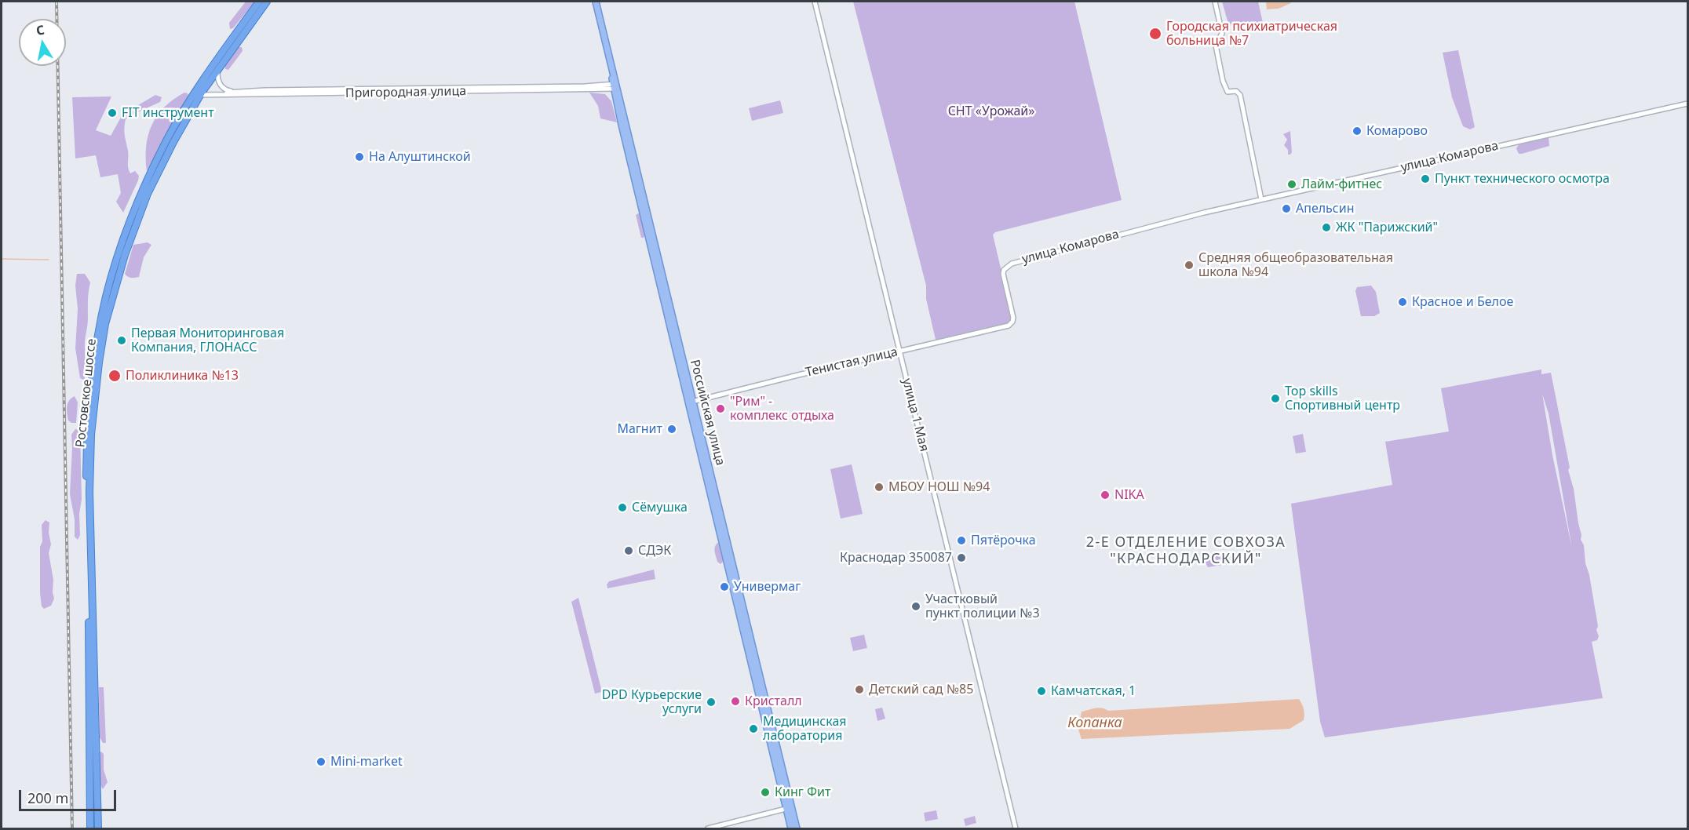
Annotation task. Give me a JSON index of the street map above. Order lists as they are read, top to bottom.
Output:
{
  "streets": {
    "highway": ["Ростовское шоссе"],
    "main road": ["Российская улица"],
    "street": [
      "Пригородная улица",
      "улица Комарова",
      "Тенистая улица",
      "улица 1 Мая"
    ]
  },
  "crossings": [
    ["Пригородная улица", "Ростовское шоссе"],
    ["Пригородная улица", "Российская улица"],
    ["улица Комарова", "Тенистая улица"],
    ["Тенистая улица", "Российская улица"],
    ["Тенистая улица", "улица 1 Мая"]
  ],
  "districts": ["2-Е ОТДЕЛЕНИЕ СОВХОЗА \"КРАСНОДАРСКИЙ\""],
  "water": ["Копанка"],
  "parks": ["СНТ «Урожай»"],
  "places": [
    "Городская психиатрическая больница №7",
    "FIT инструмент",
    "Комарово",
    "На Алуштинской",
    "Пункт технического осмотра",
    "Лайм-фитнес",
    "Апельсин",
    "ЖК \"Парижский\"",
    "Средняя общеобразовательная школа №94",
    "Красное и Белое",
    "Первая Мониторинговая Компания, ГЛОНАСС",
    "Поликлиника №13",
    "Top skills Спортивный центр",
    "\"Рим\" - комплекс отдыха",
    "Магнит",
    "МБОУ НОШ №94",
    "NIKA",
    "Сёмушка",
    "Пятёрочка",
    "СДЭК",
    "Краснодар 350087",
    "Универмаг",
    "Участковый пункт полиции №3",
    "Детский сад №85",
    "Камчатская, 1",
    "Кристалл",
    "DPD Курьерские услуги",
    "Медицинская лаборатория",
    "Mini-market",
    "Кинг Фит"
  ],
  "scale_bar": "200 m",
  "north": "top"
}
